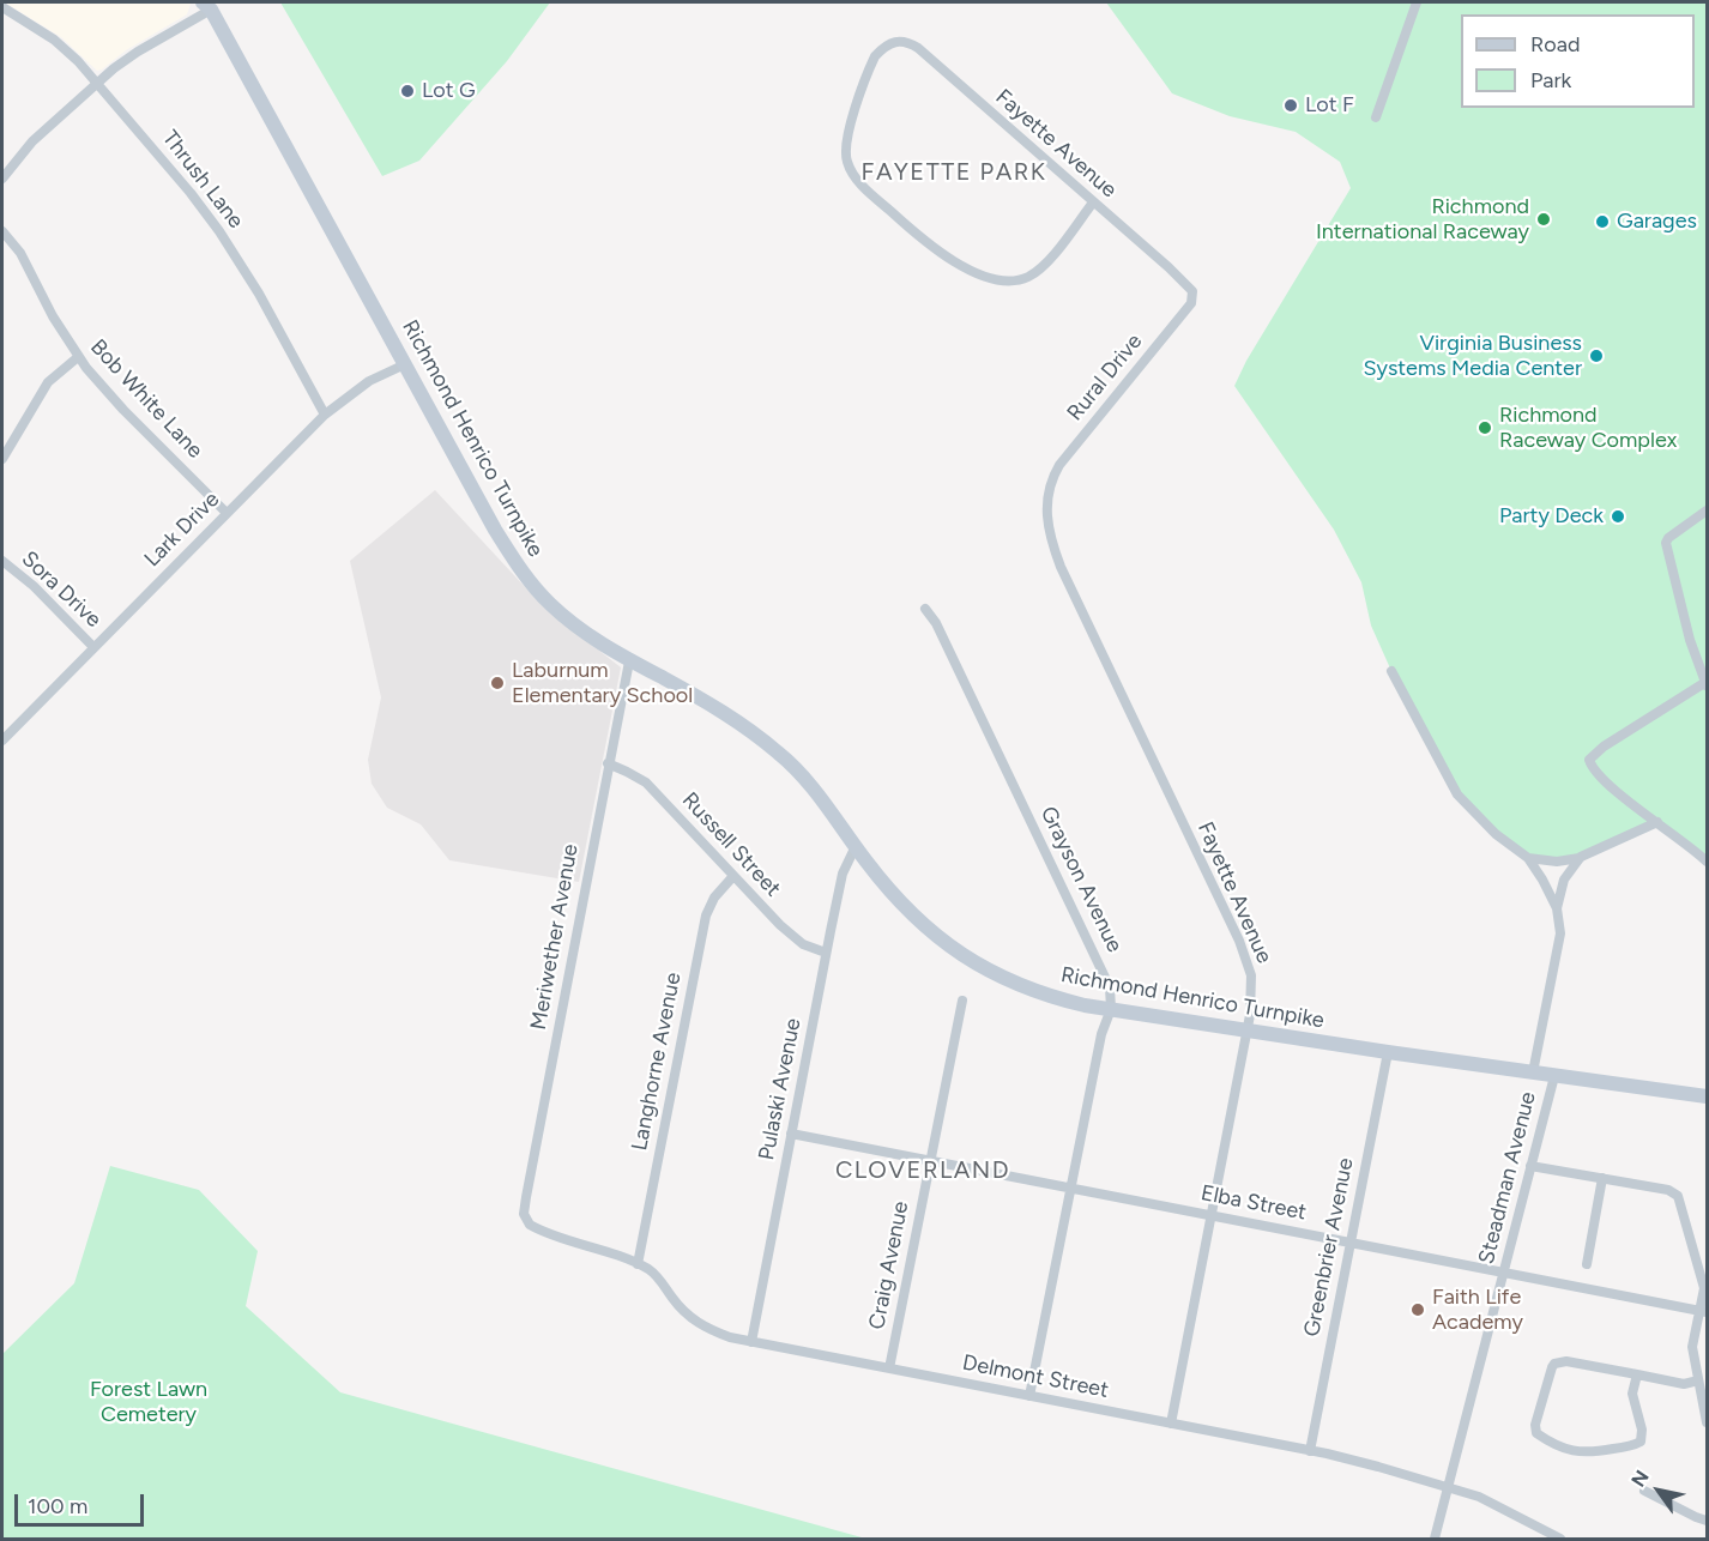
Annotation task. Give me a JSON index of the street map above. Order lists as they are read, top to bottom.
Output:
{
  "streets": {
    "main road": ["Richmond Henrico Turnpike"],
    "street": [
      "Fayette Avenue",
      "Thrush Lane",
      "Rural Drive",
      "Bob White Lane",
      "Lark Drive",
      "Sora Drive",
      "Russell Street",
      "Grayson Avenue",
      "Meriwether Avenue",
      "Langhorne Avenue",
      "Pulaski Avenue",
      "Steadman Avenue",
      "Elba Street",
      "Greenbrier Avenue",
      "Craig Avenue",
      "Delmont Street"
    ]
  },
  "crossings": [
    ["Fayette Avenue", "Rural Drive"],
    ["Fayette Avenue", "Richmond Henrico Turnpike"],
    ["Fayette Avenue", "Elba Street"],
    ["Fayette Avenue", "Delmont Street"],
    ["Thrush Lane", "Lark Drive"],
    ["Bob White Lane", "Lark Drive"],
    ["Richmond Henrico Turnpike", "Lark Drive"],
    ["Richmond Henrico Turnpike", "Grayson Avenue"],
    ["Richmond Henrico Turnpike", "Meriwether Avenue"],
    ["Richmond Henrico Turnpike", "Pulaski Avenue"],
    ["Richmond Henrico Turnpike", "Steadman Avenue"],
    ["Richmond Henrico Turnpike", "Greenbrier Avenue"],
    ["Lark Drive", "Sora Drive"],
    ["Russell Street", "Meriwether Avenue"],
    ["Russell Street", "Langhorne Avenue"],
    ["Russell Street", "Pulaski Avenue"],
    ["Meriwether Avenue", "Delmont Street"],
    ["Langhorne Avenue", "Delmont Street"],
    ["Pulaski Avenue", "Elba Street"],
    ["Pulaski Avenue", "Delmont Street"],
    ["Steadman Avenue", "Elba Street"],
    ["Steadman Avenue", "Delmont Street"],
    ["Elba Street", "Greenbrier Avenue"],
    ["Elba Street", "Craig Avenue"],
    ["Greenbrier Avenue", "Delmont Street"],
    ["Craig Avenue", "Delmont Street"]
  ],
  "districts": ["FAYETTE PARK", "CLOVERLAND"],
  "parks": ["Forest Lawn Cemetery"],
  "places": [
    "Lot G",
    "Lot F",
    "Richmond International Raceway",
    "Garages",
    "Virginia Business Systems Media Center",
    "Richmond Raceway Complex",
    "Party Deck",
    "Laburnum Elementary School",
    "Faith Life Academy"
  ],
  "legend": ["Road", "Park"],
  "scale_bar": "100 m",
  "north": "top left"
}
